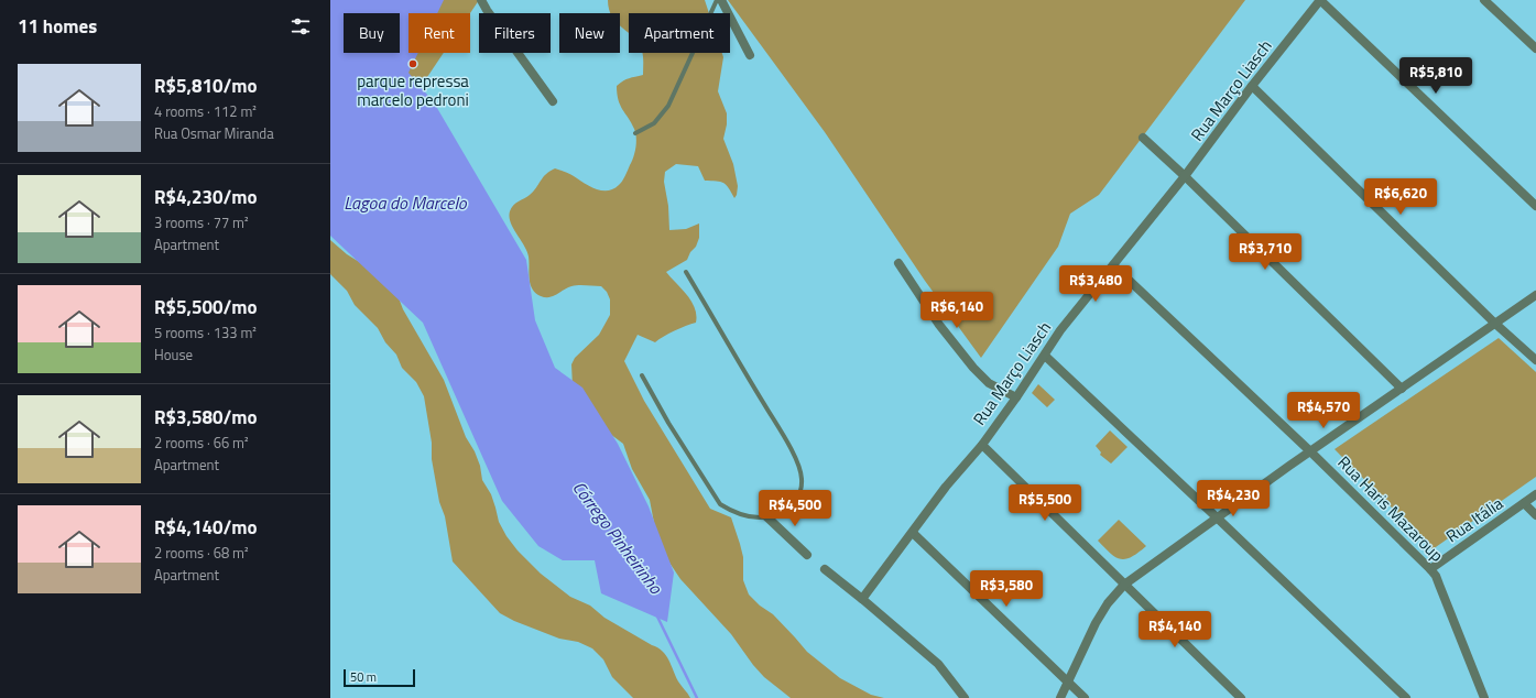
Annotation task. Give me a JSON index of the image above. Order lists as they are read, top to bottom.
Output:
{
  "streets": {
    "street": ["Rua Março Liasch", "Rua Haris Mazaroup", "Rua Itália"]
  },
  "crossings": [
    ["Rua Março Liasch", "Rua Haris Mazaroup"],
    ["Rua Haris Mazaroup", "Rua Itália"]
  ],
  "water": ["Lagoa do Marcelo", "Córrego Pinheirinho"],
  "places": ["parque repressa marcelo pedroni"],
  "scale_bar": "50 m",
  "page": {
    "heading": "11 homes",
    "chip": [
      "Buy",
      "Rent",
      "Filters",
      "New",
      "Apartment"
    ],
    "list": [
      {
        "name": "R$5,810/mo",
        "note": "4 rooms · 112 m² · Rua Osmar Miranda"
      },
      {
        "name": "R$4,230/mo",
        "note": "3 rooms · 77 m² · Apartment"
      },
      {
        "name": "R$5,500/mo",
        "note": "5 rooms · 133 m² · House"
      },
      {
        "name": "R$3,580/mo",
        "note": "2 rooms · 66 m² · Apartment"
      },
      {
        "name": "R$4,140/mo",
        "note": "2 rooms · 68 m² · Apartment"
      }
    ],
    "price": [
      "R$5,810",
      "R$6,620",
      "R$3,710",
      "R$3,480",
      "R$6,140",
      "R$4,570",
      "R$4,230",
      "R$5,500",
      "R$4,500",
      "R$3,580",
      "R$4,140"
    ],
    "scale": "50 m"
  }
}
